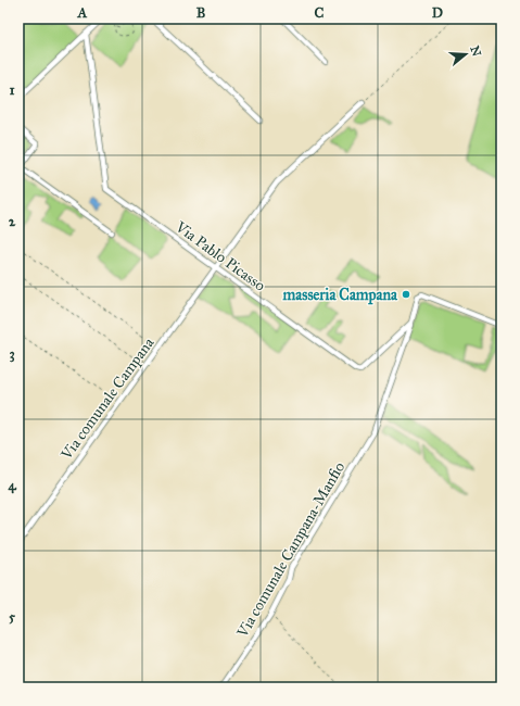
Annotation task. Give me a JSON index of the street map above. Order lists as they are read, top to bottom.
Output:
{
  "streets": {
    "street": ["Via Pablo Picasso", "Via comunale Campana", "Via comunale Campana-Manfio"]
  },
  "crossings": [
    ["Via Pablo Picasso", "Via comunale Campana"],
    ["Via Pablo Picasso", "Via comunale Campana-Manfio"]
  ],
  "places": ["masseria Campana"],
  "north": "right",
  "grid": {
    "columns": [
      "A",
      "B",
      "C",
      "D"
    ],
    "rows": [
      "1",
      "2",
      "3",
      "4",
      "5"
    ]
  }
}
